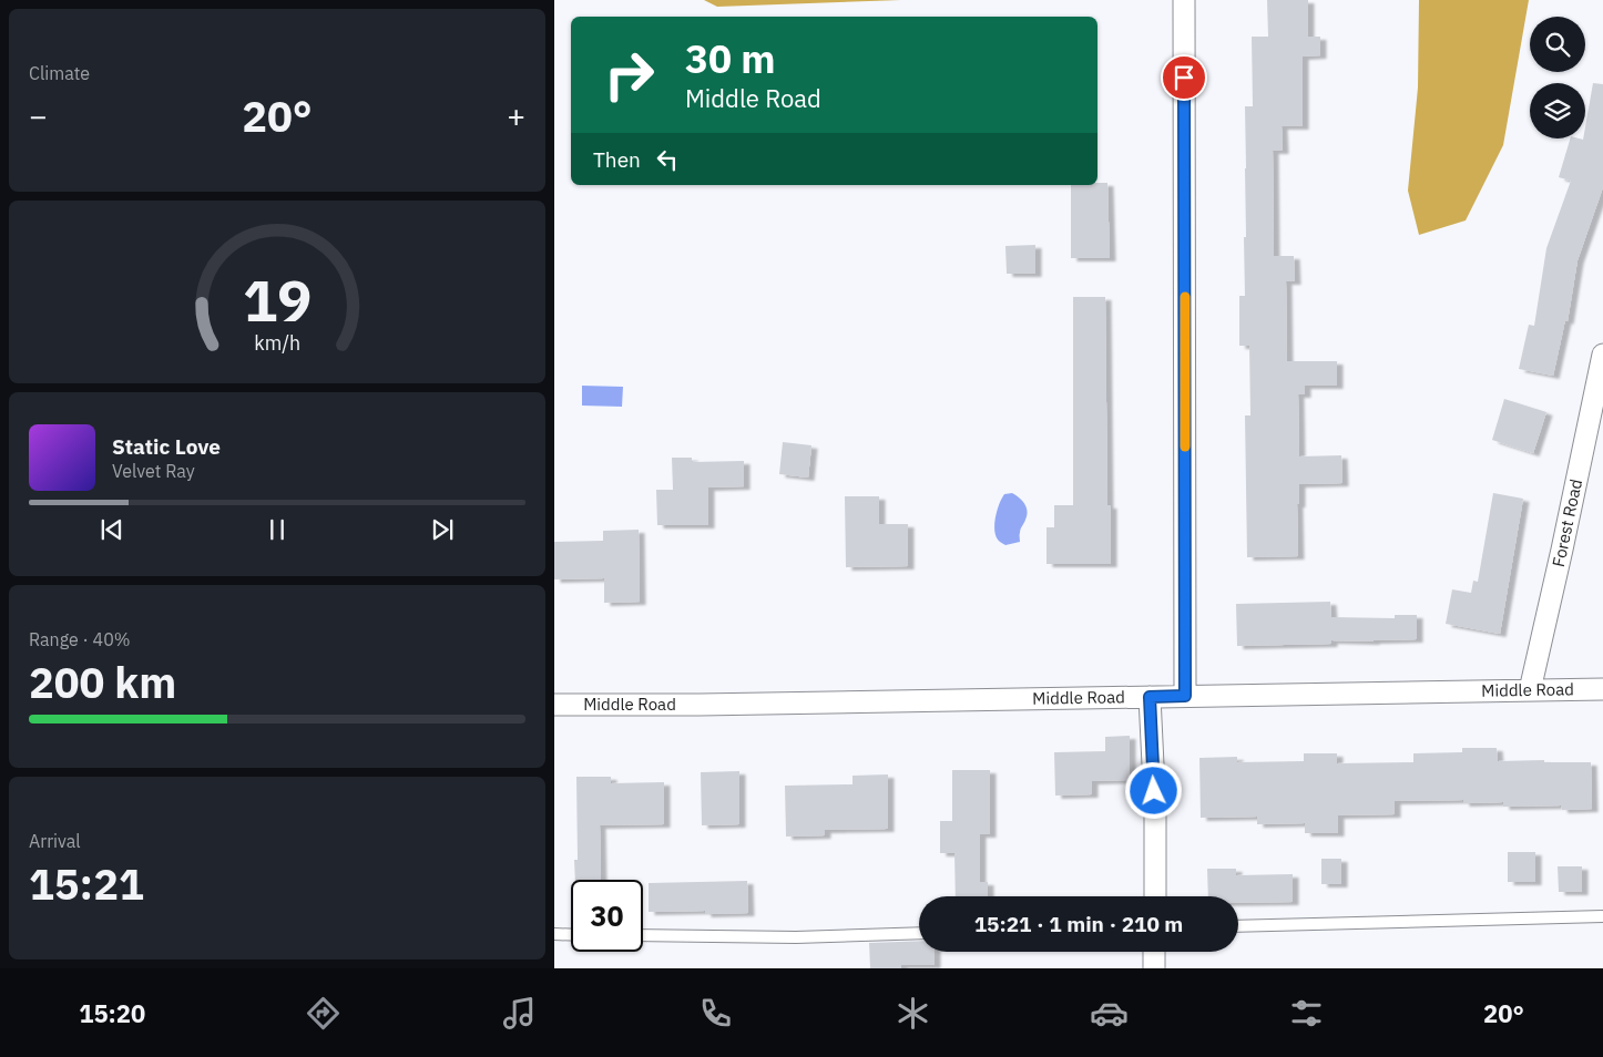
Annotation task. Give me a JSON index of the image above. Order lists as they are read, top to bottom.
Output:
{
  "streets": {
    "street": ["Forest Road", "Middle Road"]
  },
  "crossings": [
    ["Forest Road", "Middle Road"]
  ],
  "page": {
    "tile": [
      "Climate",
      ["Range · 40%", "200 km"],
      ["Arrival", "15:21"]
    ],
    "turn": ["30 m", "Middle Road"],
    "heat": ["−", "20°", "+"],
    "then": "Then",
    "song": ["Static Love", "Velvet Ray"],
    "limit": "30",
    "trip": "15:21 · 1 min · 210 m",
    "tabs": ["15:20", "20°"],
    "gauge": ["19", "km/h"]
  }
}
